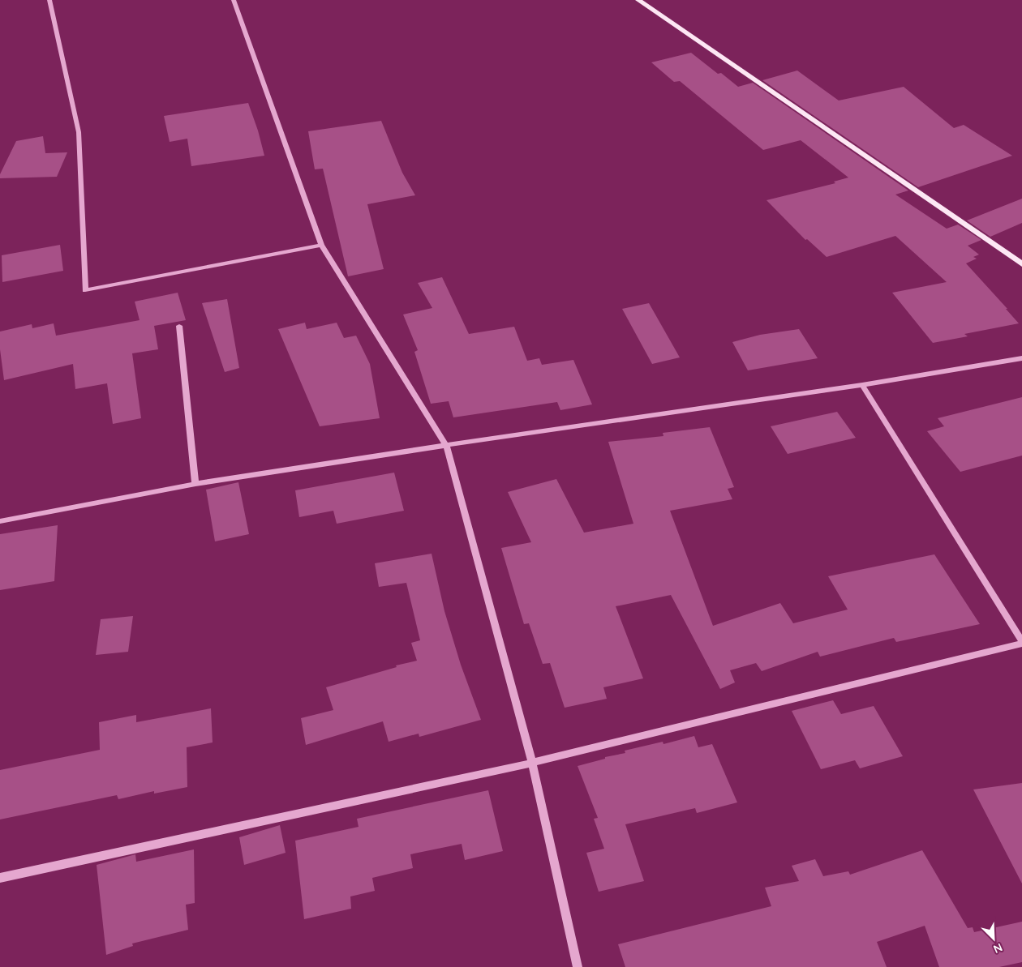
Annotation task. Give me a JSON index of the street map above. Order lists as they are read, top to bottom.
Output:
{
  "north": "bottom right"
}
